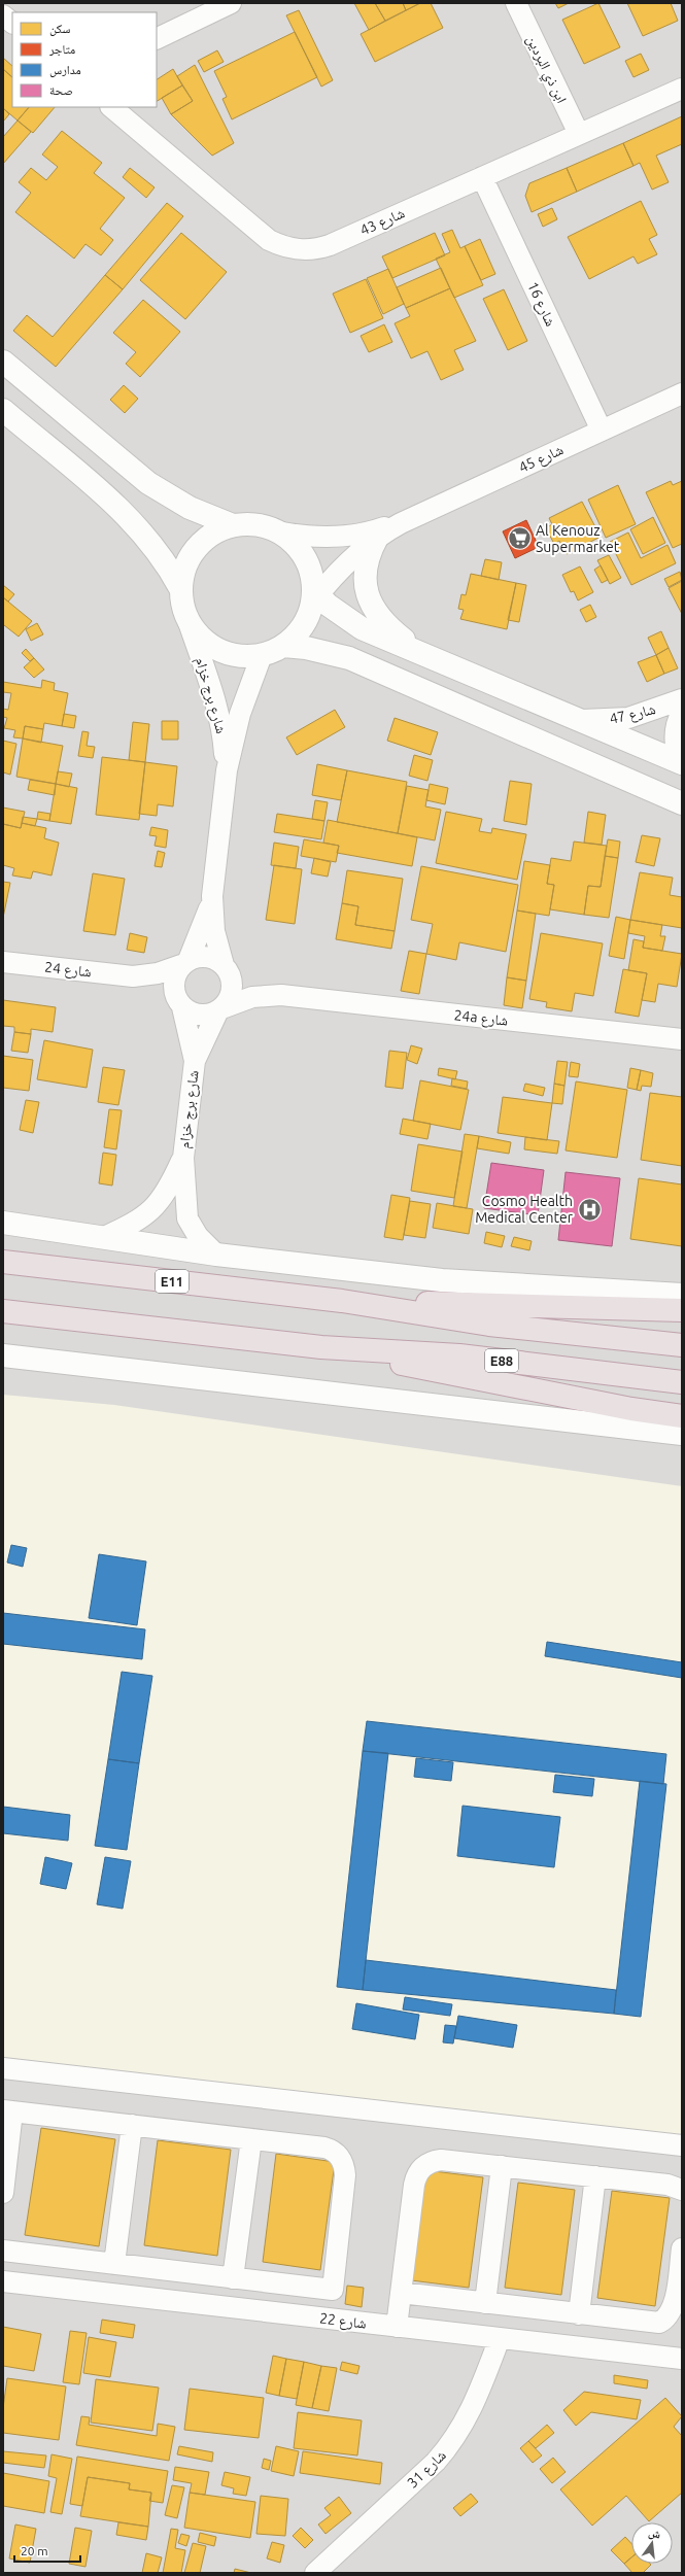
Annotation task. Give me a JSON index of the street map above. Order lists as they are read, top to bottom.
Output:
{
  "streets": {
    "highway": ["E11", "E88"],
    "street": [
      "ابن ذي البردين",
      "شارع 43",
      "شارع 16",
      "شارع 45",
      "شارع برج خزام",
      "شارع 47",
      "شارع 24",
      "24a شارع",
      "شارع 22",
      "شارع 31"
    ]
  },
  "crossings": [
    ["ابن ذي البردين", "شارع 43"],
    ["شارع 43", "شارع 16"],
    ["شارع 16", "شارع 45"],
    ["شارع 45", "شارع برج خزام"],
    ["شارع برج خزام", "شارع 24"],
    ["شارع برج خزام", "24a شارع"],
    ["شارع 24", "24a شارع"],
    ["شارع 22", "شارع 31"]
  ],
  "places": {
    "supermarket": ["Al Kenouz Supermarket"],
    "hospital": ["Cosmo Health Medical Center"]
  },
  "legend": [
    "سكن",
    "متاجر",
    "مدارس",
    "صحة"
  ],
  "scale_bar": "20 m",
  "north": "top"
}
